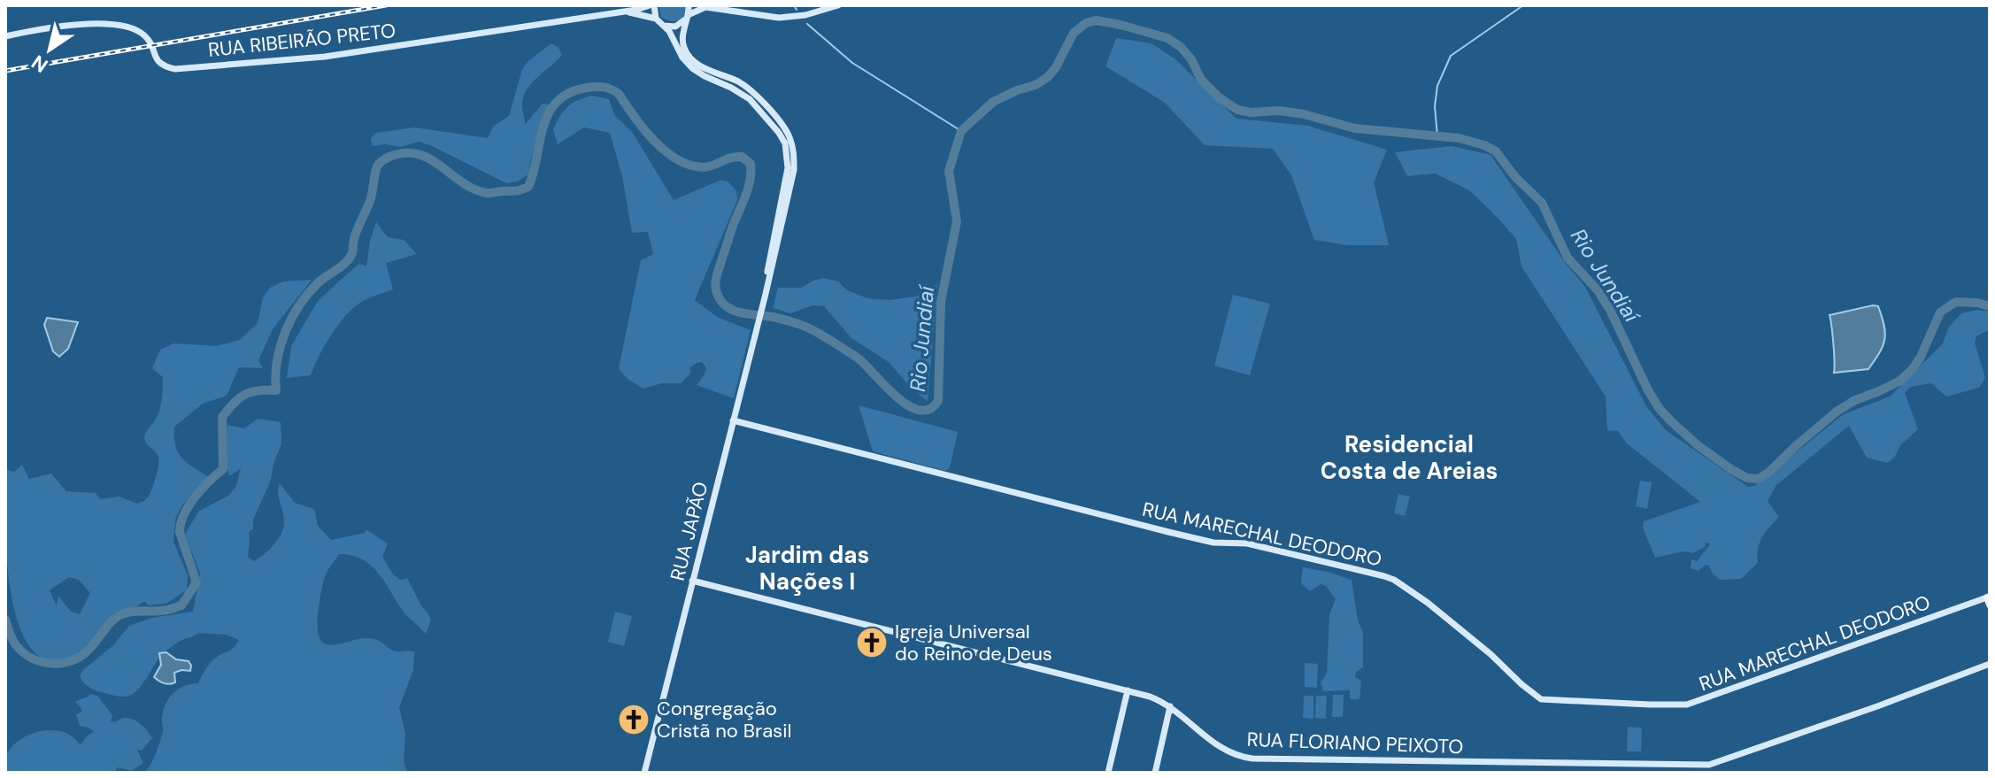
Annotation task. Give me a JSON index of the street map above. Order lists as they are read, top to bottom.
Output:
{
  "streets": {
    "street": [
      "RUA RIBEIRÃO PRETO",
      "RUA JAPÃO",
      "RUA MARECHAL DEODORO",
      "RUA FLORIANO PEIXOTO"
    ]
  },
  "crossings": [
    ["RUA RIBEIRÃO PRETO", "RUA JAPÃO"],
    ["RUA JAPÃO", "RUA MARECHAL DEODORO"],
    ["RUA JAPÃO", "RUA FLORIANO PEIXOTO"]
  ],
  "districts": ["Residencial Costa de Areias", "Jardim das Nações I"],
  "water": ["Rio Jundiaí"],
  "places": {
    "church": ["Igreja Universal do Reino de Deus", "Congregação Cristã no Brasil"]
  },
  "north": "bottom left"
}
